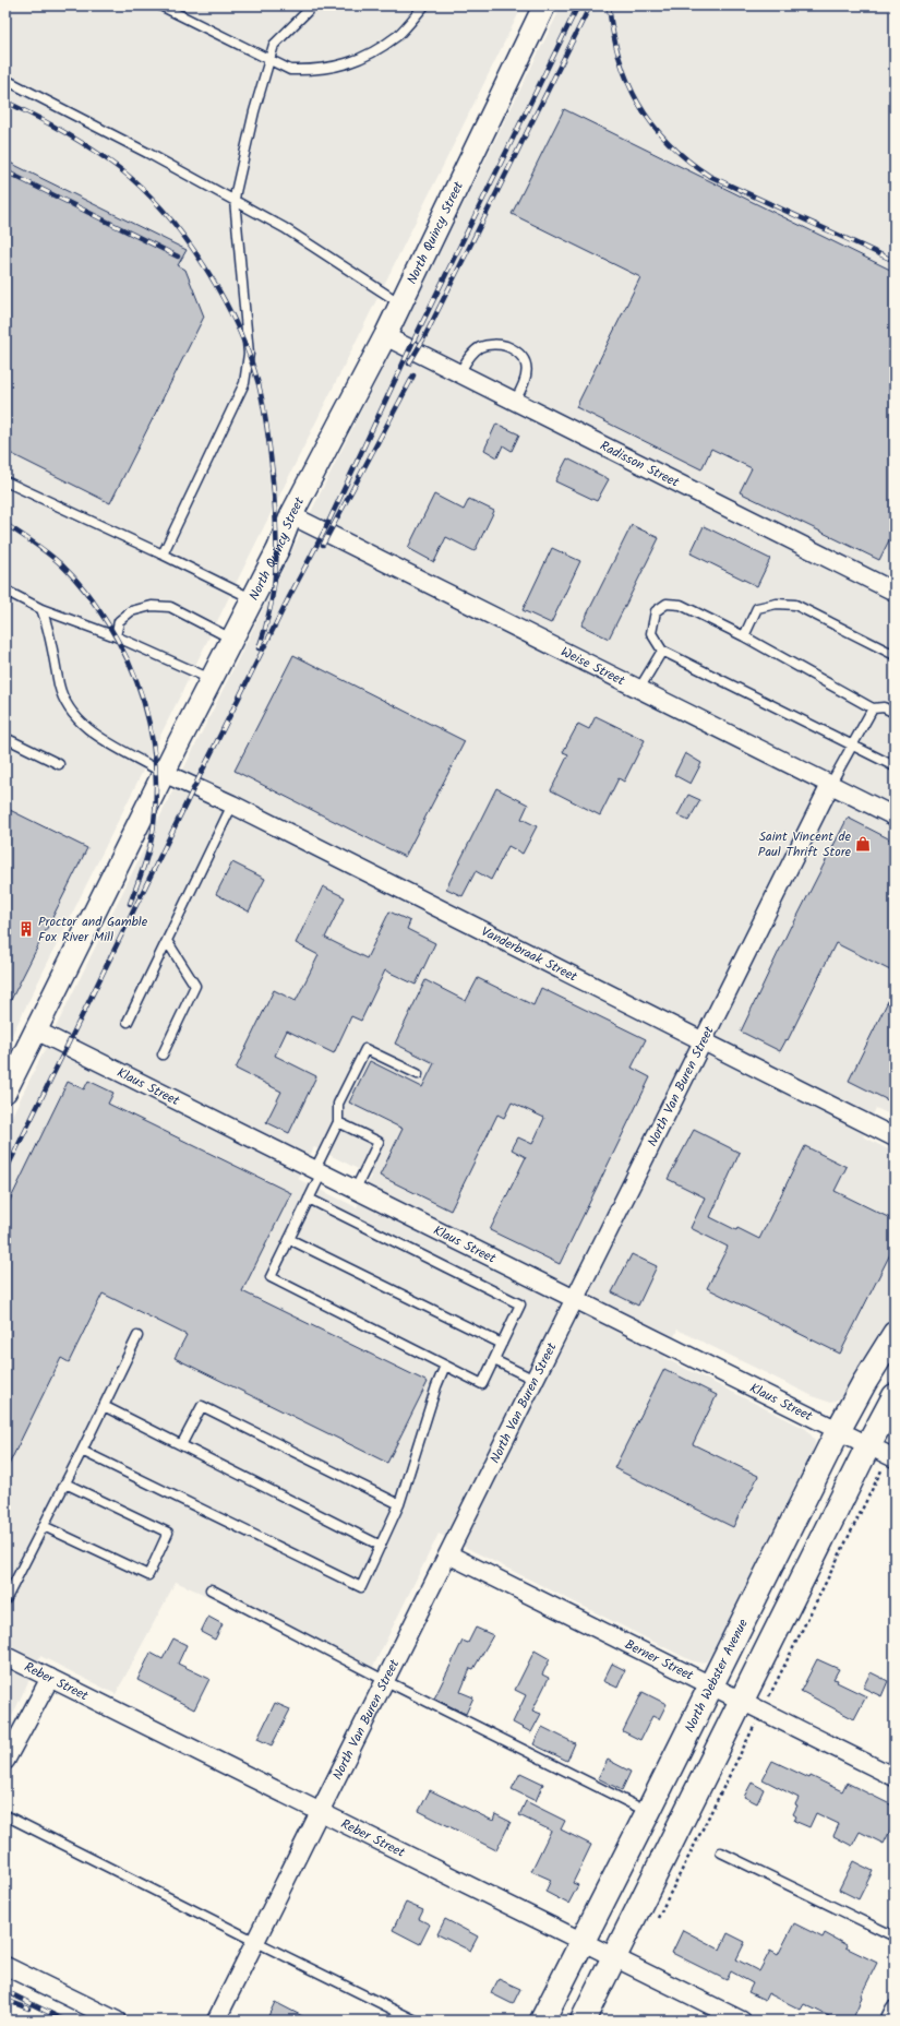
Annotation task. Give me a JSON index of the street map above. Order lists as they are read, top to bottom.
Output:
{
  "streets": {
    "main road": ["North Webster Avenue"],
    "street": [
      "North Quincy Street",
      "Radisson Street",
      "Weise Street",
      "Vanderbraak Street",
      "Klaus Street",
      "North Van Buren Street",
      "Berner Street",
      "Reber Street"
    ]
  },
  "crossings": [
    ["North Quincy Street", "Radisson Street"],
    ["North Quincy Street", "Weise Street"],
    ["North Quincy Street", "Vanderbraak Street"],
    ["North Quincy Street", "Klaus Street"],
    ["Weise Street", "North Van Buren Street"],
    ["Vanderbraak Street", "North Van Buren Street"],
    ["Klaus Street", "North Van Buren Street"],
    ["Klaus Street", "North Webster Avenue"],
    ["North Van Buren Street", "Berner Street"],
    ["North Van Buren Street", "Reber Street"],
    ["Berner Street", "North Webster Avenue"],
    ["North Webster Avenue", "Reber Street"]
  ],
  "places": {
    "shop": ["Saint Vincent de Paul Thrift Store"],
    "building": ["Proctor and Gamble Fox River Mill"]
  }
}
